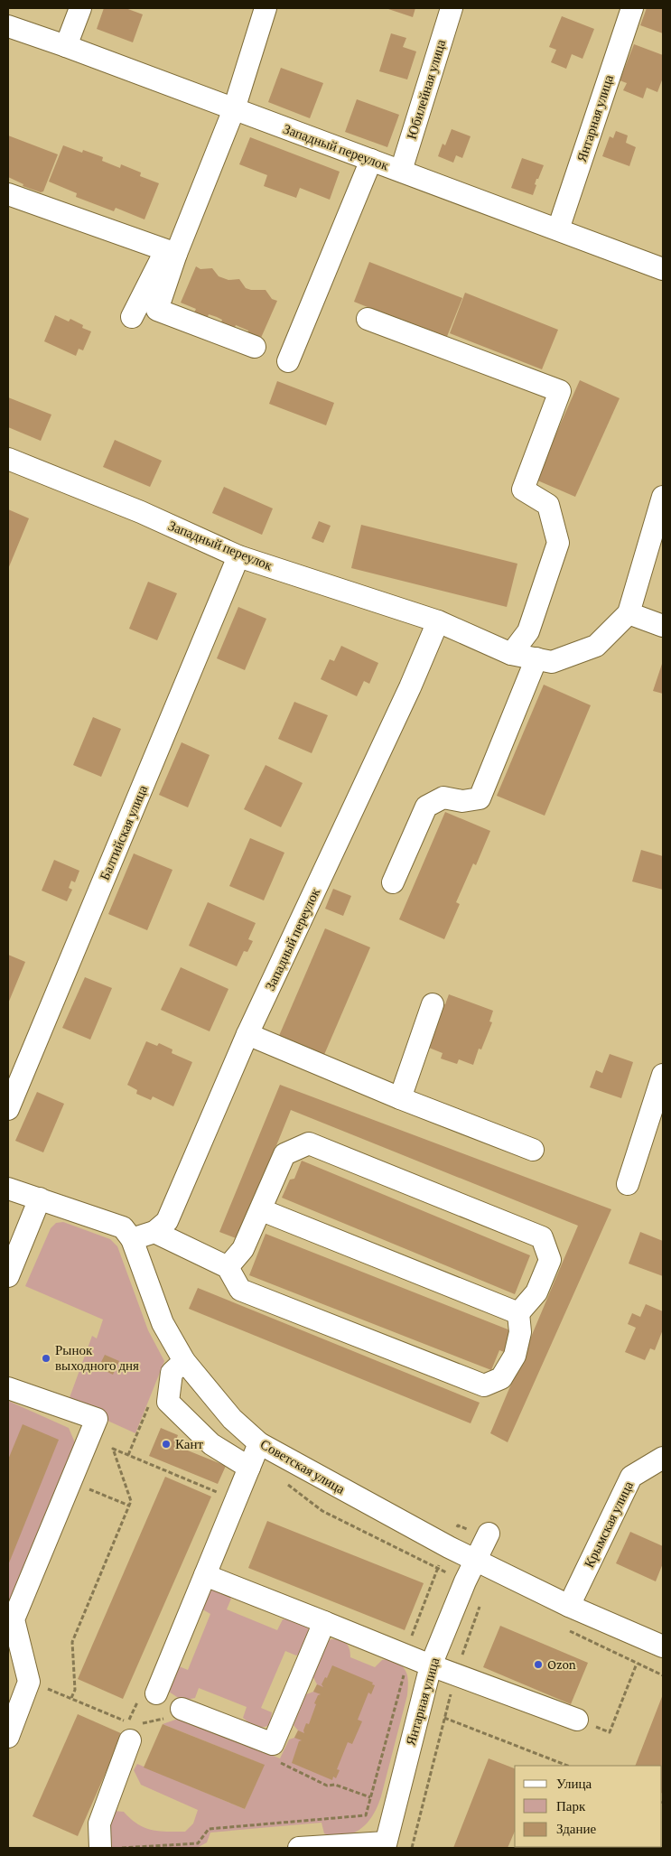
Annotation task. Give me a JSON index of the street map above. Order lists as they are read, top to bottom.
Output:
{
  "streets": {
    "street": [
      "Юбилейная улица",
      "Янтарная улица",
      "Западный переулок",
      "Балтийская улица",
      "Советская улица",
      "Крымская улица"
    ]
  },
  "crossings": [
    ["Юбилейная улица", "Западный переулок"],
    ["Янтарная улица", "Западный переулок"],
    ["Янтарная улица", "Советская улица"],
    ["Западный переулок", "Балтийская улица"],
    ["Западный переулок", "Советская улица"],
    ["Советская улица", "Крымская улица"]
  ],
  "places": ["Рынок выходного дня", "Кант", "Ozon"],
  "legend": ["Улица", "Парк", "Здание"]
}
